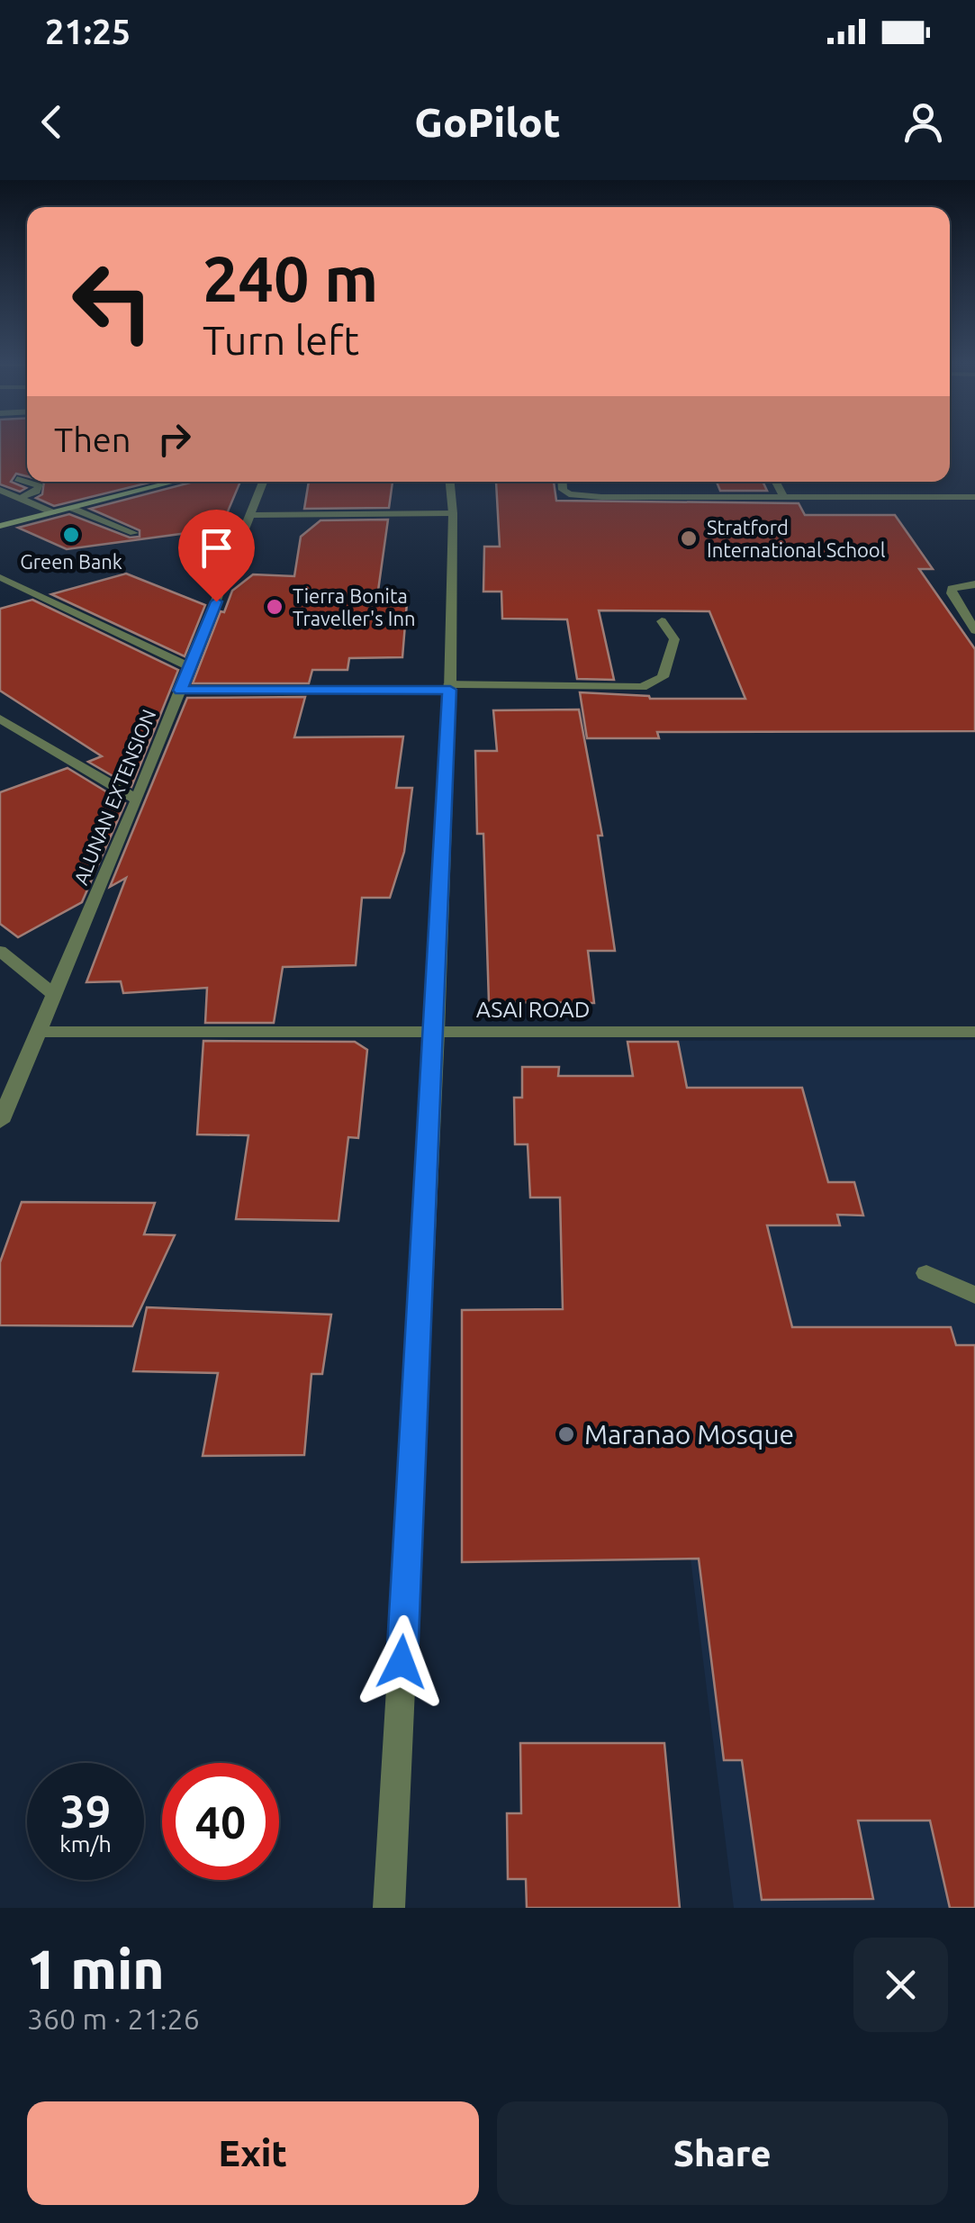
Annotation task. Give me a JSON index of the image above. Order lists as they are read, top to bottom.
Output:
{
  "streets": {
    "street": ["ALUNAN EXTENSION", "ASAI ROAD"]
  },
  "crossings": [
    ["ALUNAN EXTENSION", "ASAI ROAD"]
  ],
  "places": [
    "Green Bank",
    "Stratford International School",
    "Tierra Bonita Traveller's Inn",
    "Maranao Mosque"
  ],
  "page": {
    "status": "21:25",
    "header": "GoPilot",
    "turn": ["240 m", "Turn left"],
    "then": "Then",
    "speed": "39 km/h",
    "limit": "40",
    "heading": ["1 min", "360 m · 21:26"],
    "buttons": ["Exit", "Share"]
  }
}
